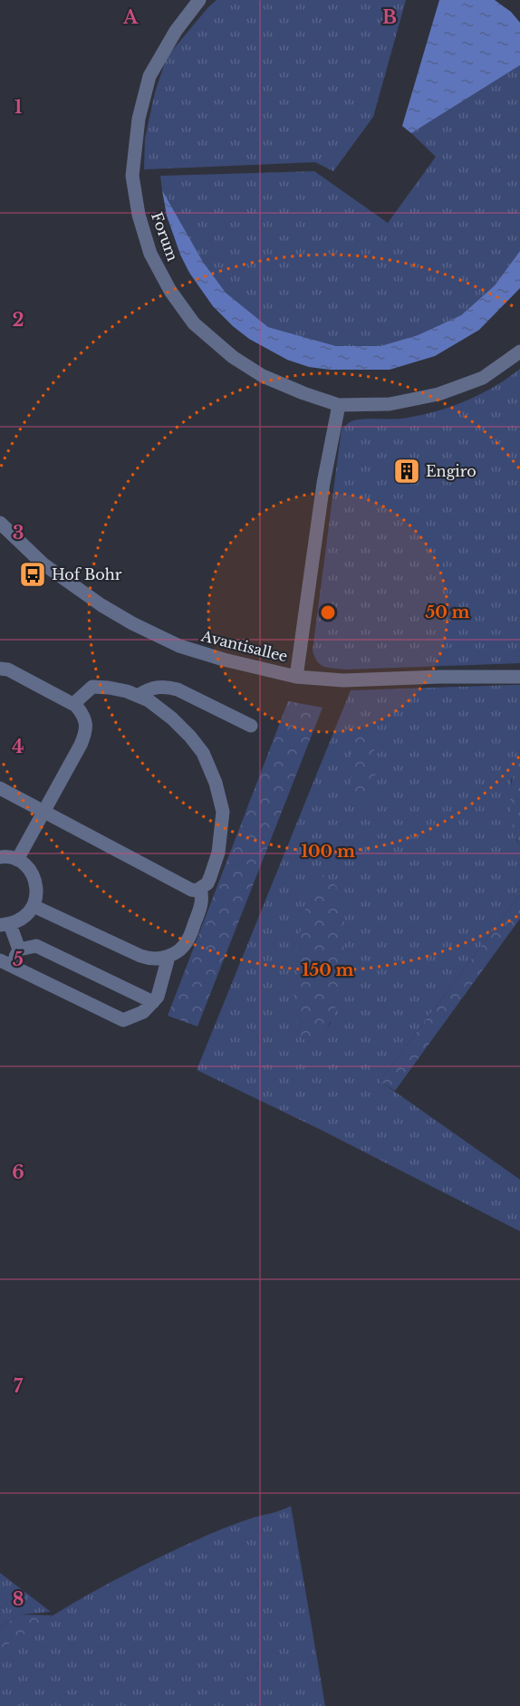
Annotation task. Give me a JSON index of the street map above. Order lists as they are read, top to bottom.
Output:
{
  "streets": {
    "street": ["Forum", "Avantisallee"]
  },
  "places": {
    "building": ["Engiro"],
    "bus stop": ["Hof Bohr"]
  },
  "grid": {
    "columns": ["A", "B"],
    "rows": [
      "1",
      "2",
      "3",
      "4",
      "5",
      "6",
      "7",
      "8"
    ]
  },
  "rings": ["50 m", "100 m", "150 m"]
}
